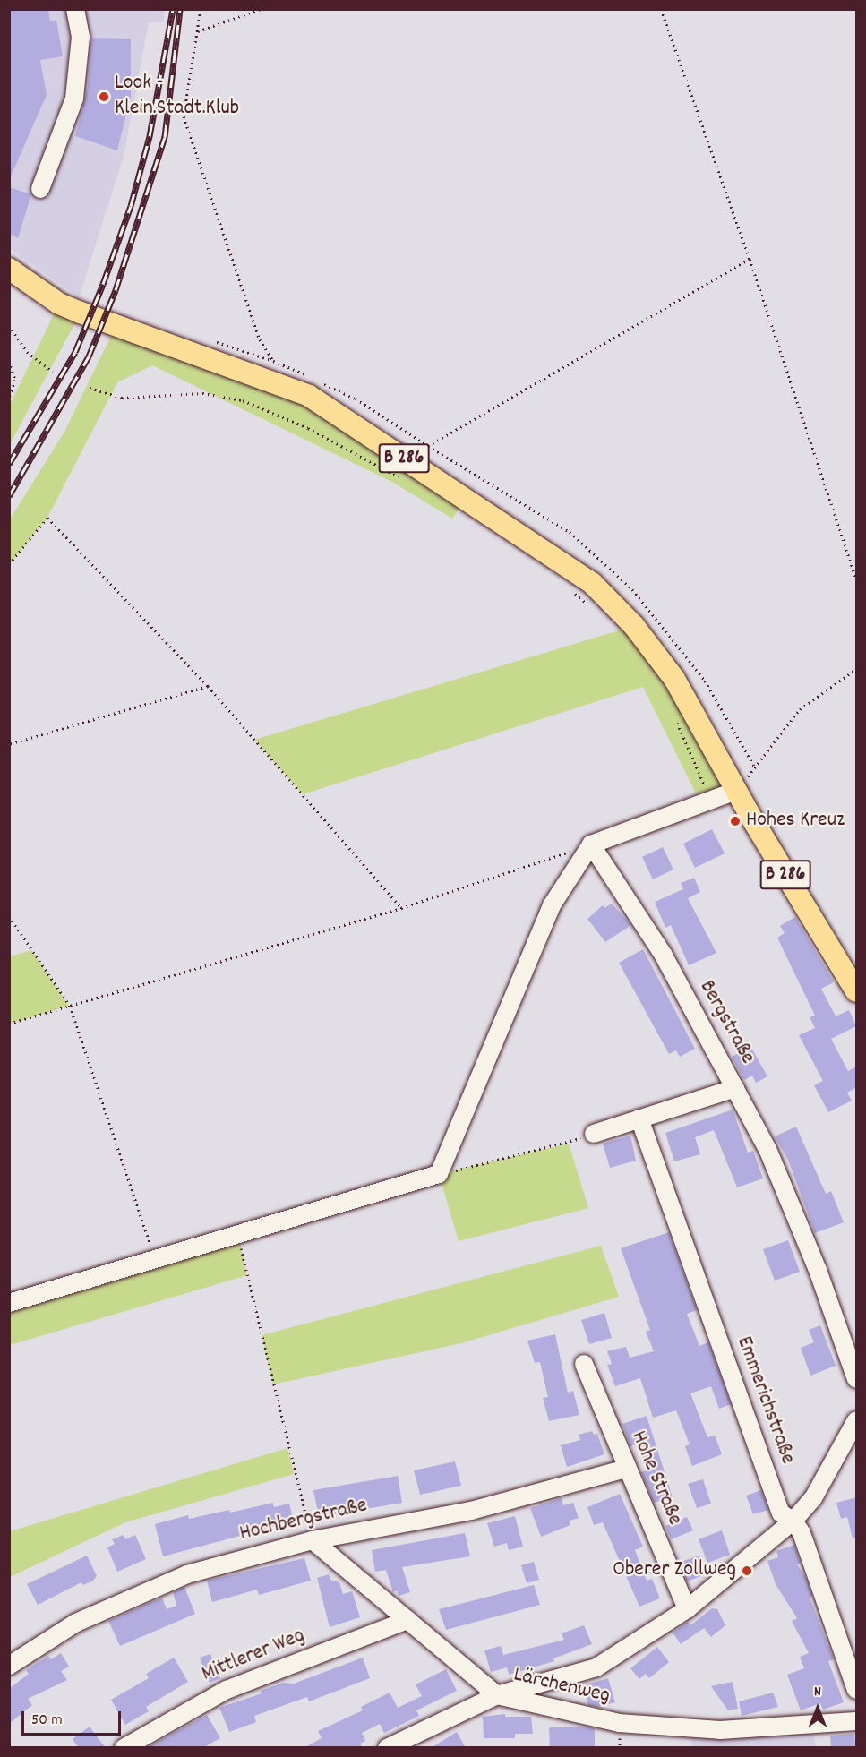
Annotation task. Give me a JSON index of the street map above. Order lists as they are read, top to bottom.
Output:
{
  "streets": {
    "main road": ["B 286"],
    "street": [
      "Bergstraße",
      "Emmerichstraße",
      "Hohe Straße",
      "Hochbergstraße",
      "Mittlerer Weg",
      "Lärchenweg"
    ]
  },
  "crossings": [
    ["Hohe Straße", "Hochbergstraße"],
    ["Hochbergstraße", "Lärchenweg"],
    ["Mittlerer Weg", "Lärchenweg"]
  ],
  "places": ["Look - Klein.Stadt.Klub", "Hohes Kreuz", "Oberer Zollweg"],
  "scale_bar": "50 m",
  "north": "top"
}
